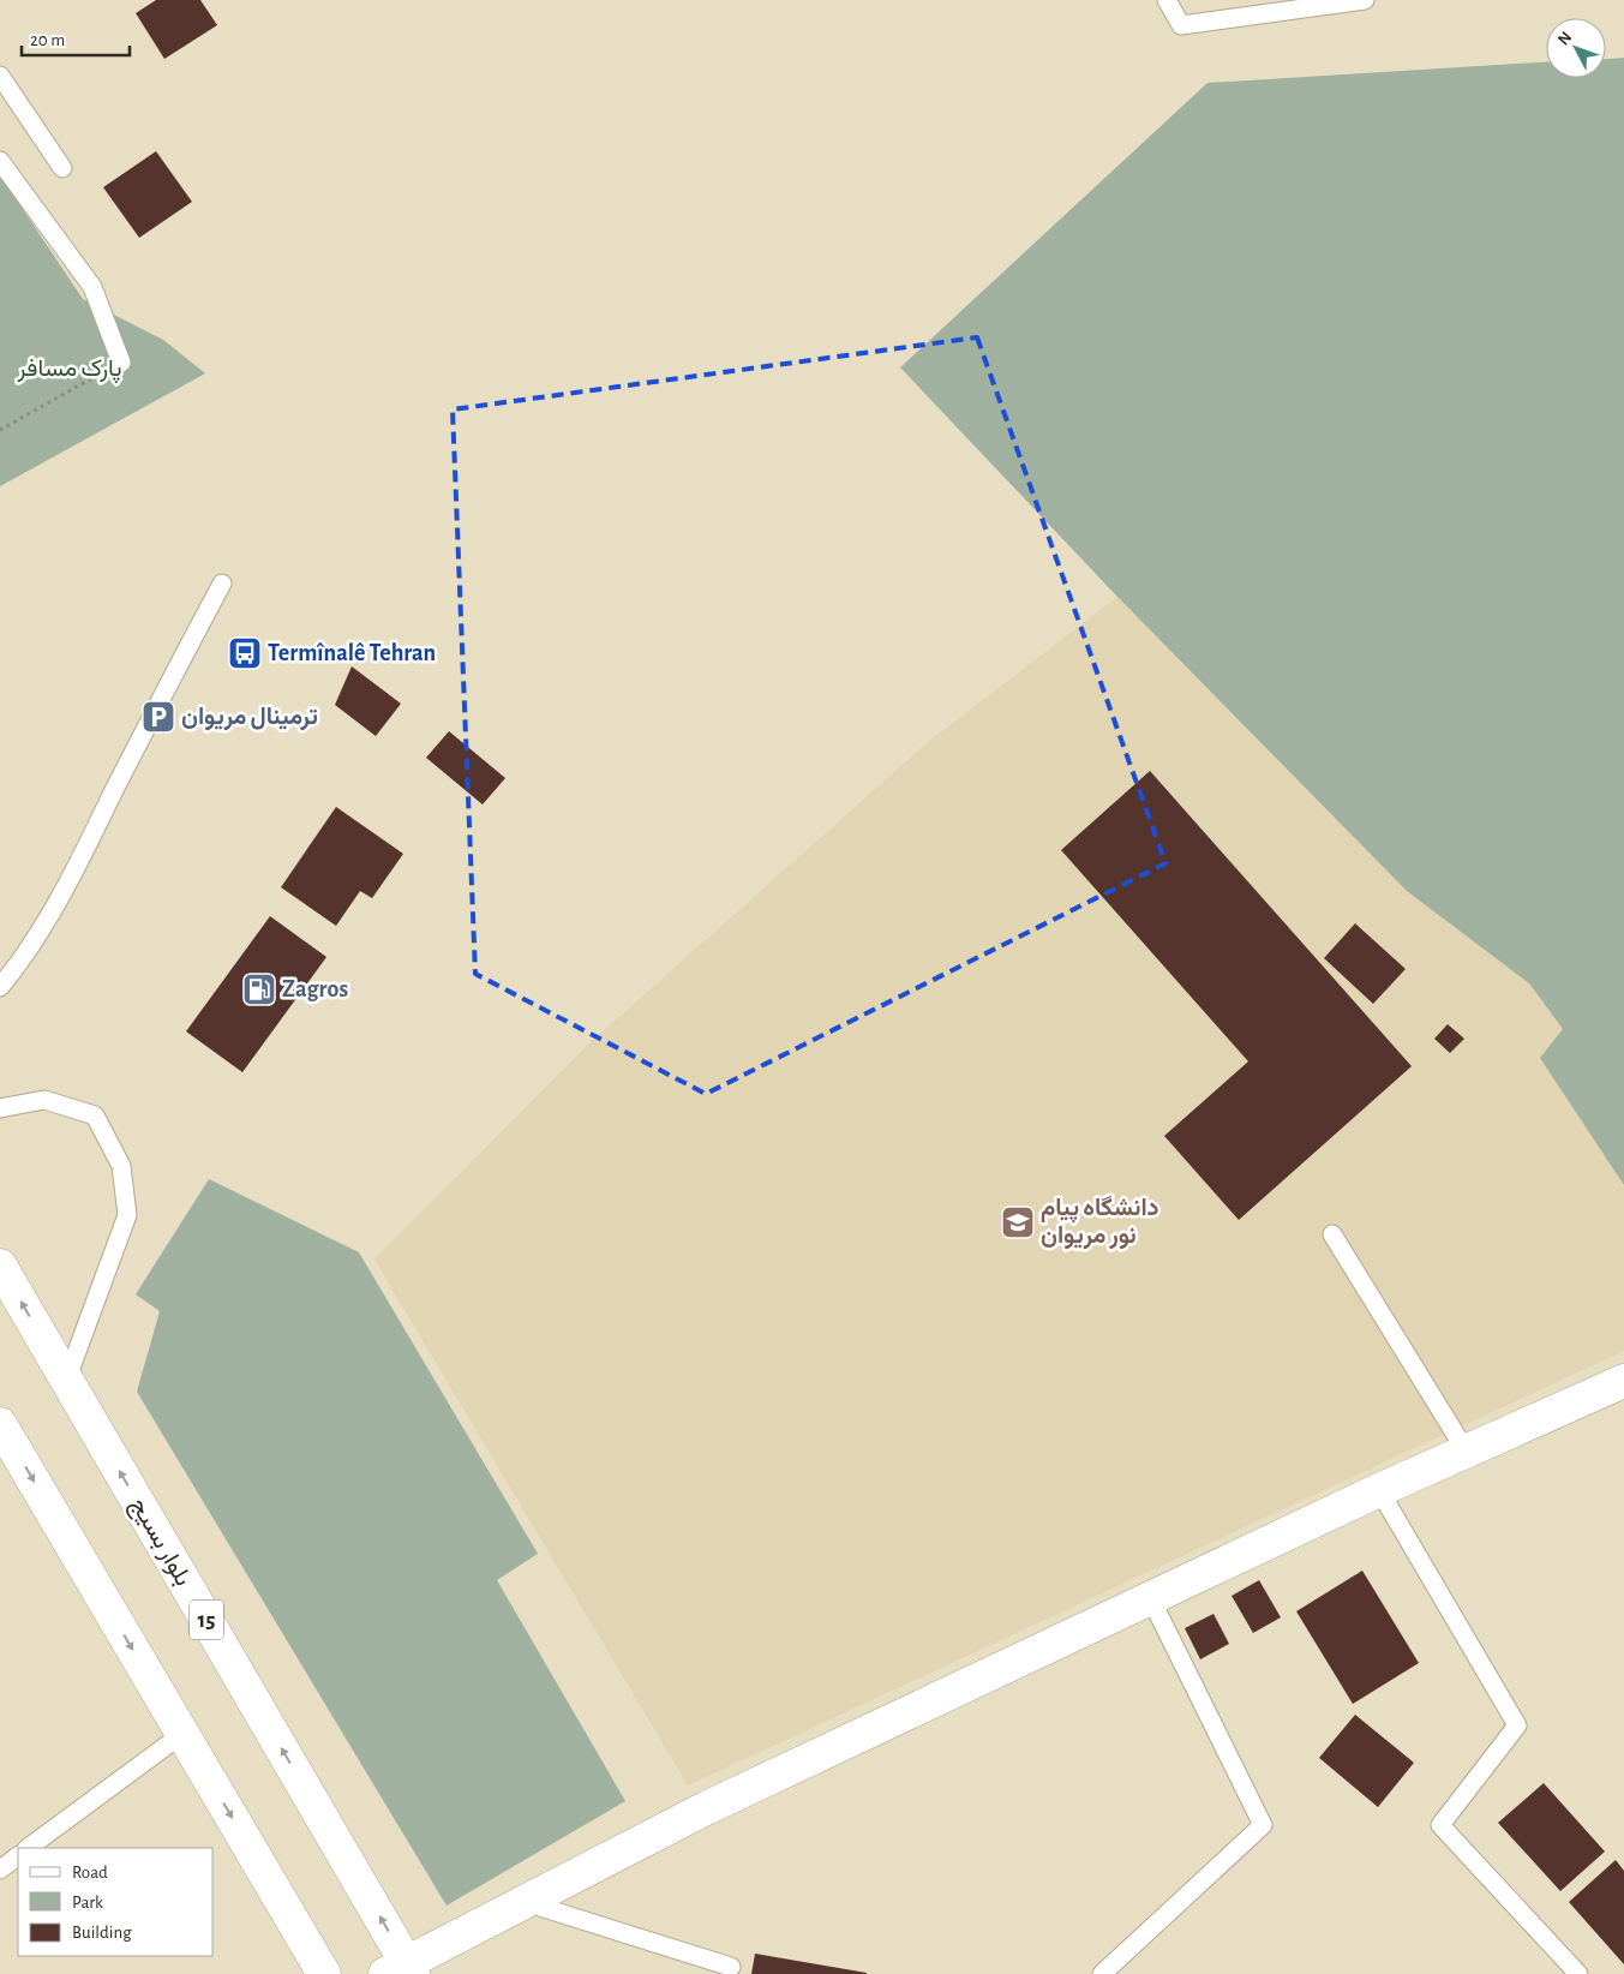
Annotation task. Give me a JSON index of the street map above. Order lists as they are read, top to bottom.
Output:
{
  "streets": {
    "main road": ["بلوار بسیج", "15"]
  },
  "parks": ["پارک مسافر"],
  "places": {
    "bus stop": ["Termînalê Tehran"],
    "parking": ["ترمینال مریوان"],
    "fuel station": ["Zagros"],
    "school or university": ["دانشگاه پیام نور مریوان"]
  },
  "legend": ["Road", "Park", "Building"],
  "scale_bar": "20 m",
  "north": "top left"
}
